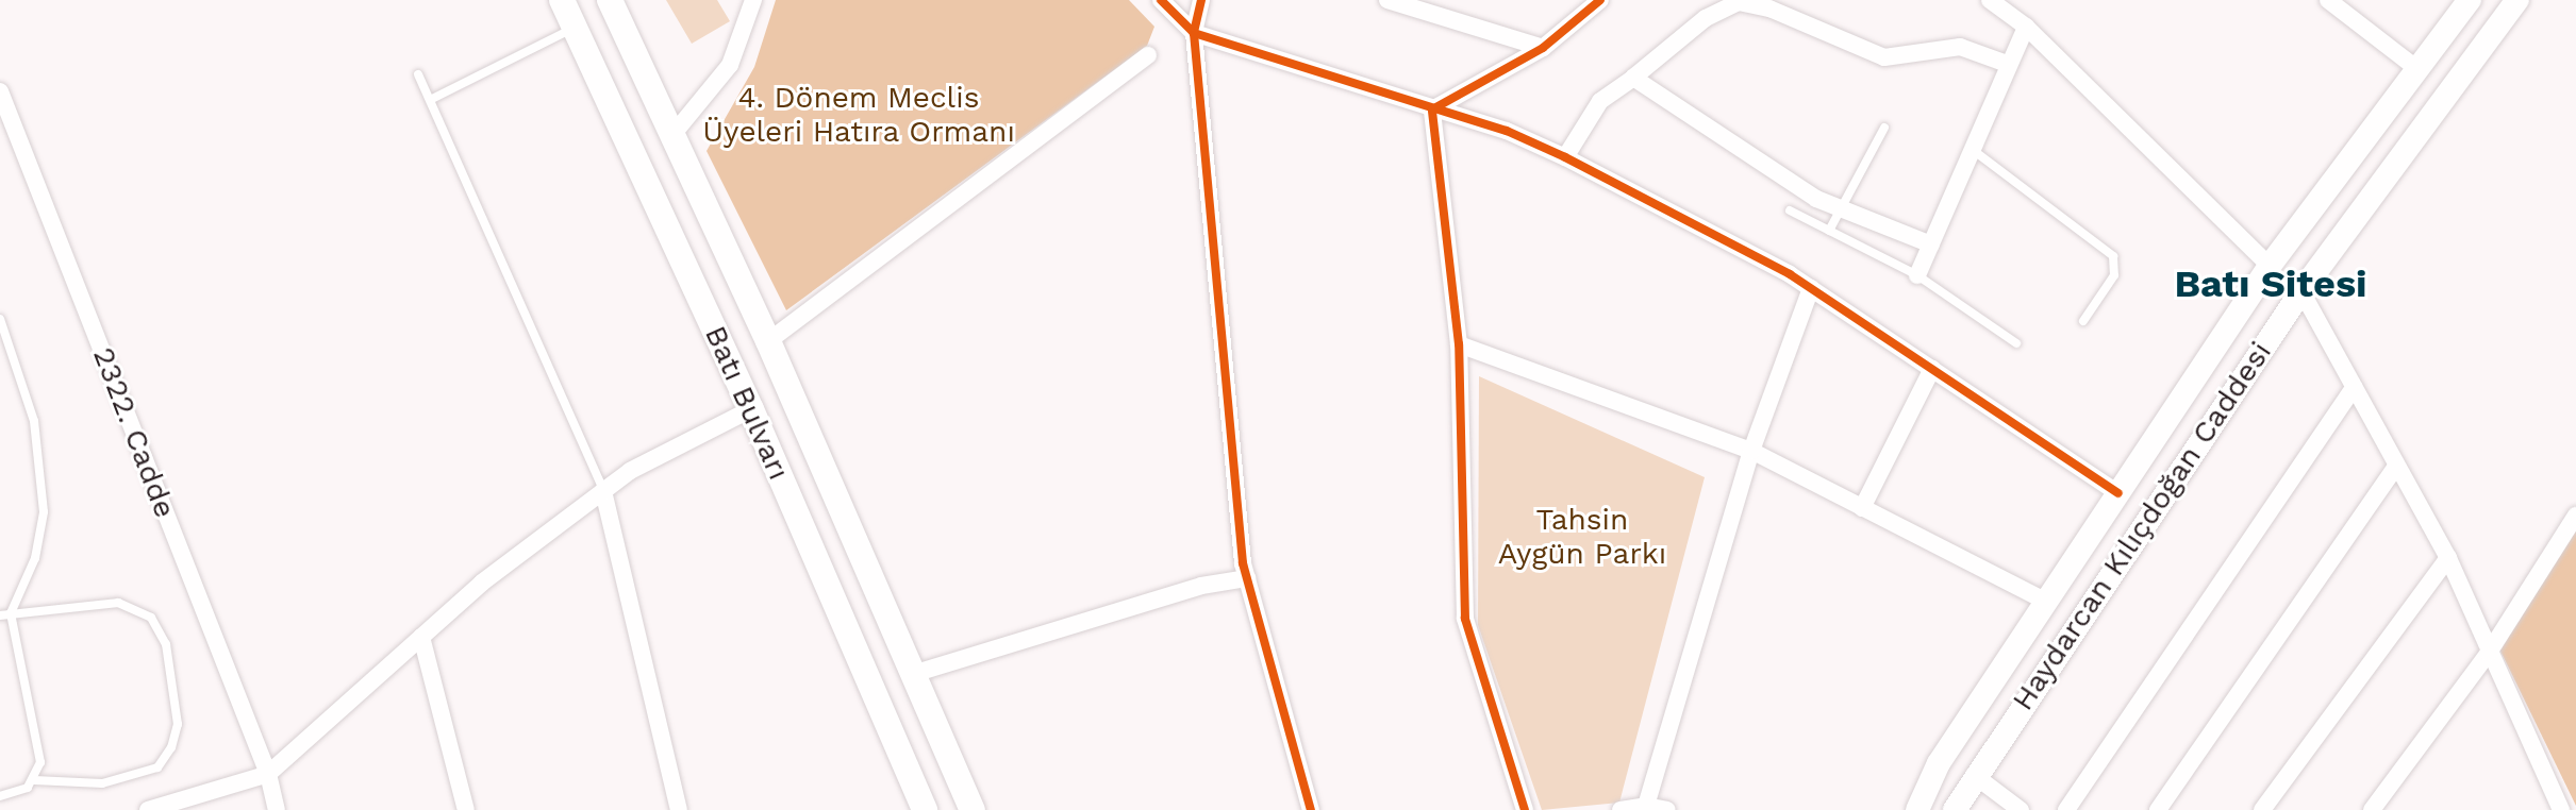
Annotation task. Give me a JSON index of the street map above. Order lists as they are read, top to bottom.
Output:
{
  "streets": {
    "main road": ["Batı Bulvarı", "Haydarcan Kılıçdoğan Caddesi"],
    "street": ["2322. Cadde"]
  },
  "districts": ["Batı Sitesi"],
  "parks": ["4. Dönem Meclis Üyeleri Hatıra Ormanı", "Tahsin Aygün Parkı"]
}
